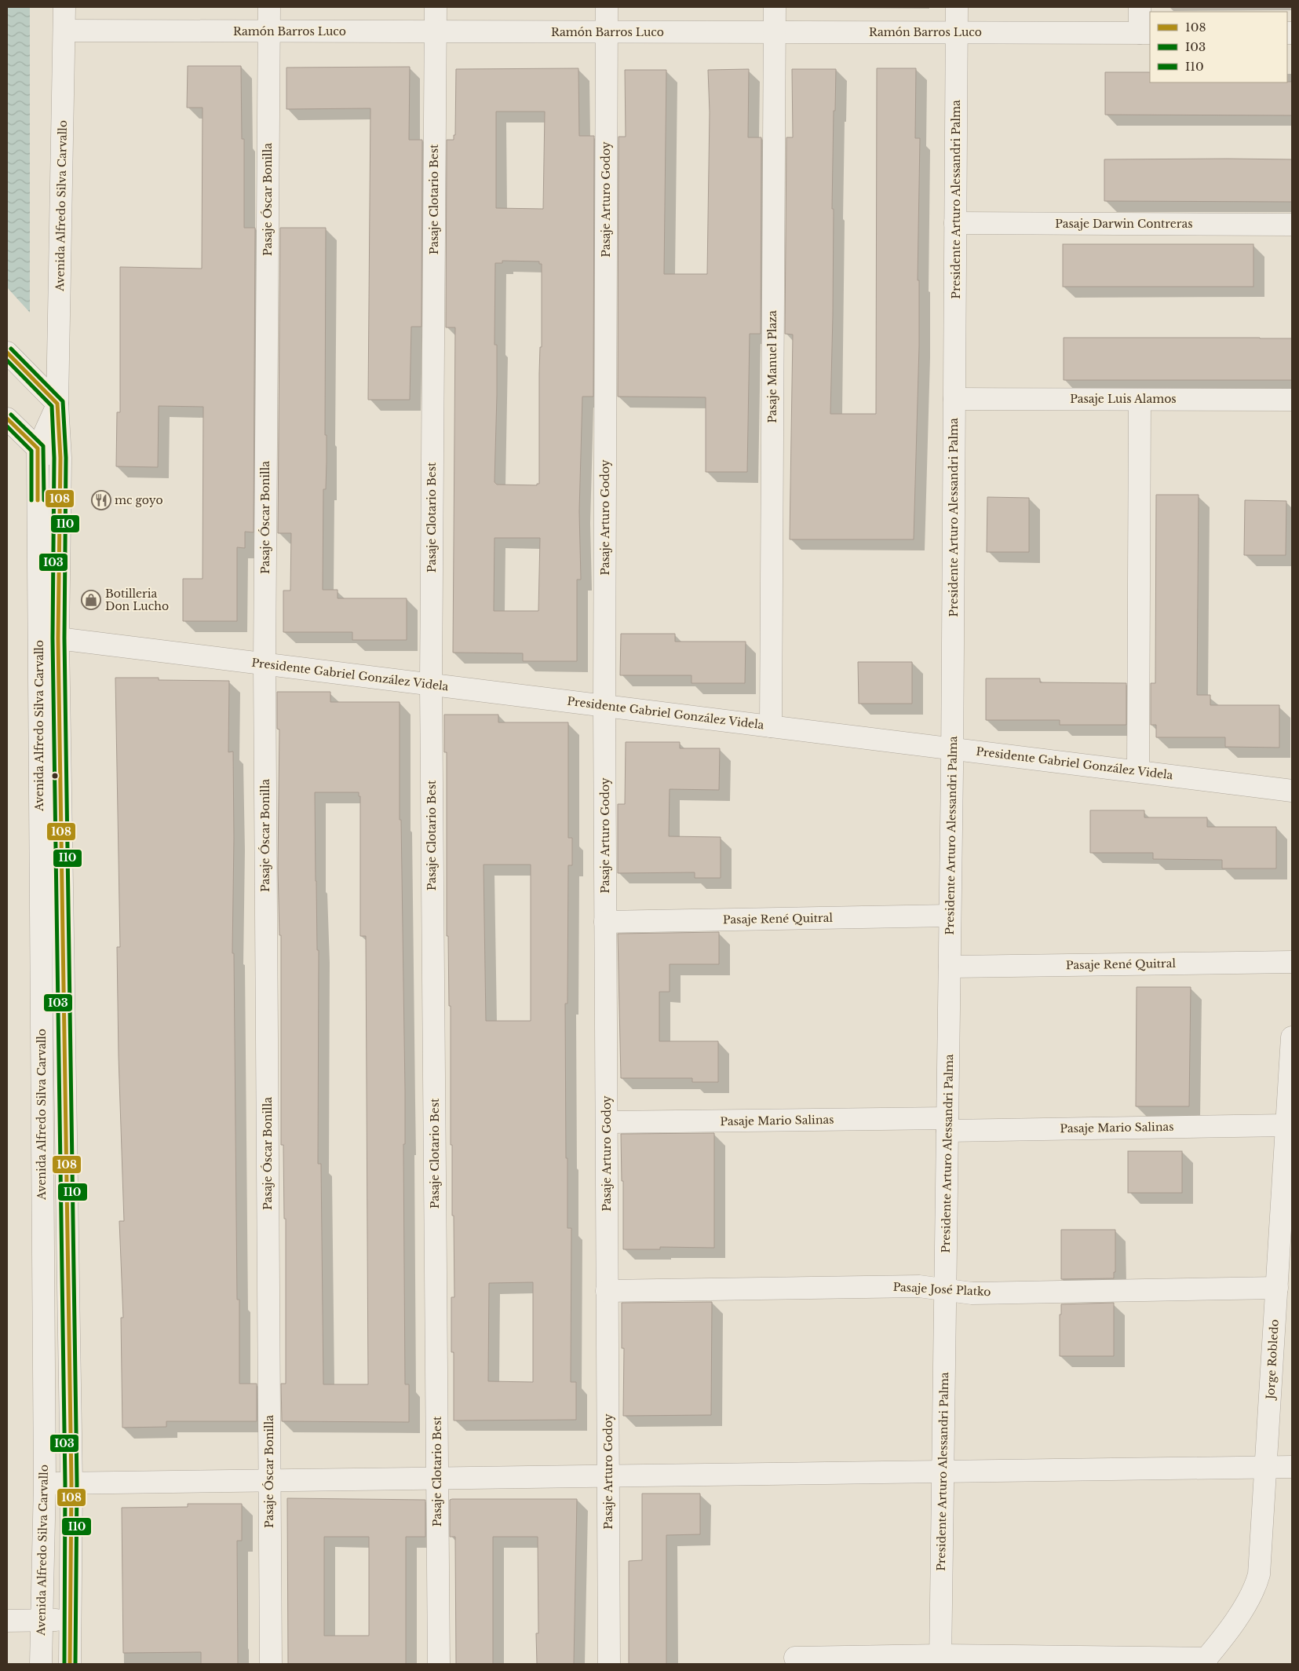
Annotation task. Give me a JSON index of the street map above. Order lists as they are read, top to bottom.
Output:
{
  "streets": {
    "street": [
      "Ramón Barros Luco",
      "Pasaje Óscar Bonilla",
      "Pasaje Clotario Best",
      "Pasaje Arturo Godoy",
      "Presidente Arturo Alessandri Palma",
      "Avenida Alfredo Silva Carvallo",
      "Pasaje Darwin Contreras",
      "Pasaje Manuel Plaza",
      "Pasaje Luis Alamos",
      "Presidente Gabriel González Videla",
      "Pasaje René Quitral",
      "Pasaje Mario Salinas",
      "Pasaje José Platko",
      "Jorge Robledo"
    ]
  },
  "crossings": [
    ["Ramón Barros Luco", "Pasaje Óscar Bonilla"],
    ["Ramón Barros Luco", "Pasaje Clotario Best"],
    ["Ramón Barros Luco", "Pasaje Arturo Godoy"],
    ["Ramón Barros Luco", "Presidente Arturo Alessandri Palma"],
    ["Ramón Barros Luco", "Avenida Alfredo Silva Carvallo"],
    ["Ramón Barros Luco", "Pasaje Manuel Plaza"],
    ["Pasaje Óscar Bonilla", "Presidente Gabriel González Videla"],
    ["Pasaje Clotario Best", "Presidente Gabriel González Videla"],
    ["Pasaje Arturo Godoy", "Presidente Gabriel González Videla"],
    ["Pasaje Arturo Godoy", "Pasaje René Quitral"],
    ["Pasaje Arturo Godoy", "Pasaje Mario Salinas"],
    ["Pasaje Arturo Godoy", "Pasaje José Platko"],
    ["Presidente Arturo Alessandri Palma", "Pasaje Darwin Contreras"],
    ["Presidente Arturo Alessandri Palma", "Pasaje Luis Alamos"],
    ["Presidente Arturo Alessandri Palma", "Presidente Gabriel González Videla"],
    ["Presidente Arturo Alessandri Palma", "Pasaje René Quitral"],
    ["Presidente Arturo Alessandri Palma", "Pasaje Mario Salinas"],
    ["Presidente Arturo Alessandri Palma", "Pasaje José Platko"],
    ["Avenida Alfredo Silva Carvallo", "Presidente Gabriel González Videla"],
    ["Pasaje Manuel Plaza", "Presidente Gabriel González Videla"],
    ["Pasaje Mario Salinas", "Jorge Robledo"],
    ["Pasaje José Platko", "Jorge Robledo"]
  ],
  "places": {
    "restaurant": ["mc goyo"],
    "shop": ["Botilleria Don Lucho"]
  },
  "lines": ["transit line I10", "transit line 108", "transit line I03"],
  "legend": ["108", "I03", "I10"]
}
